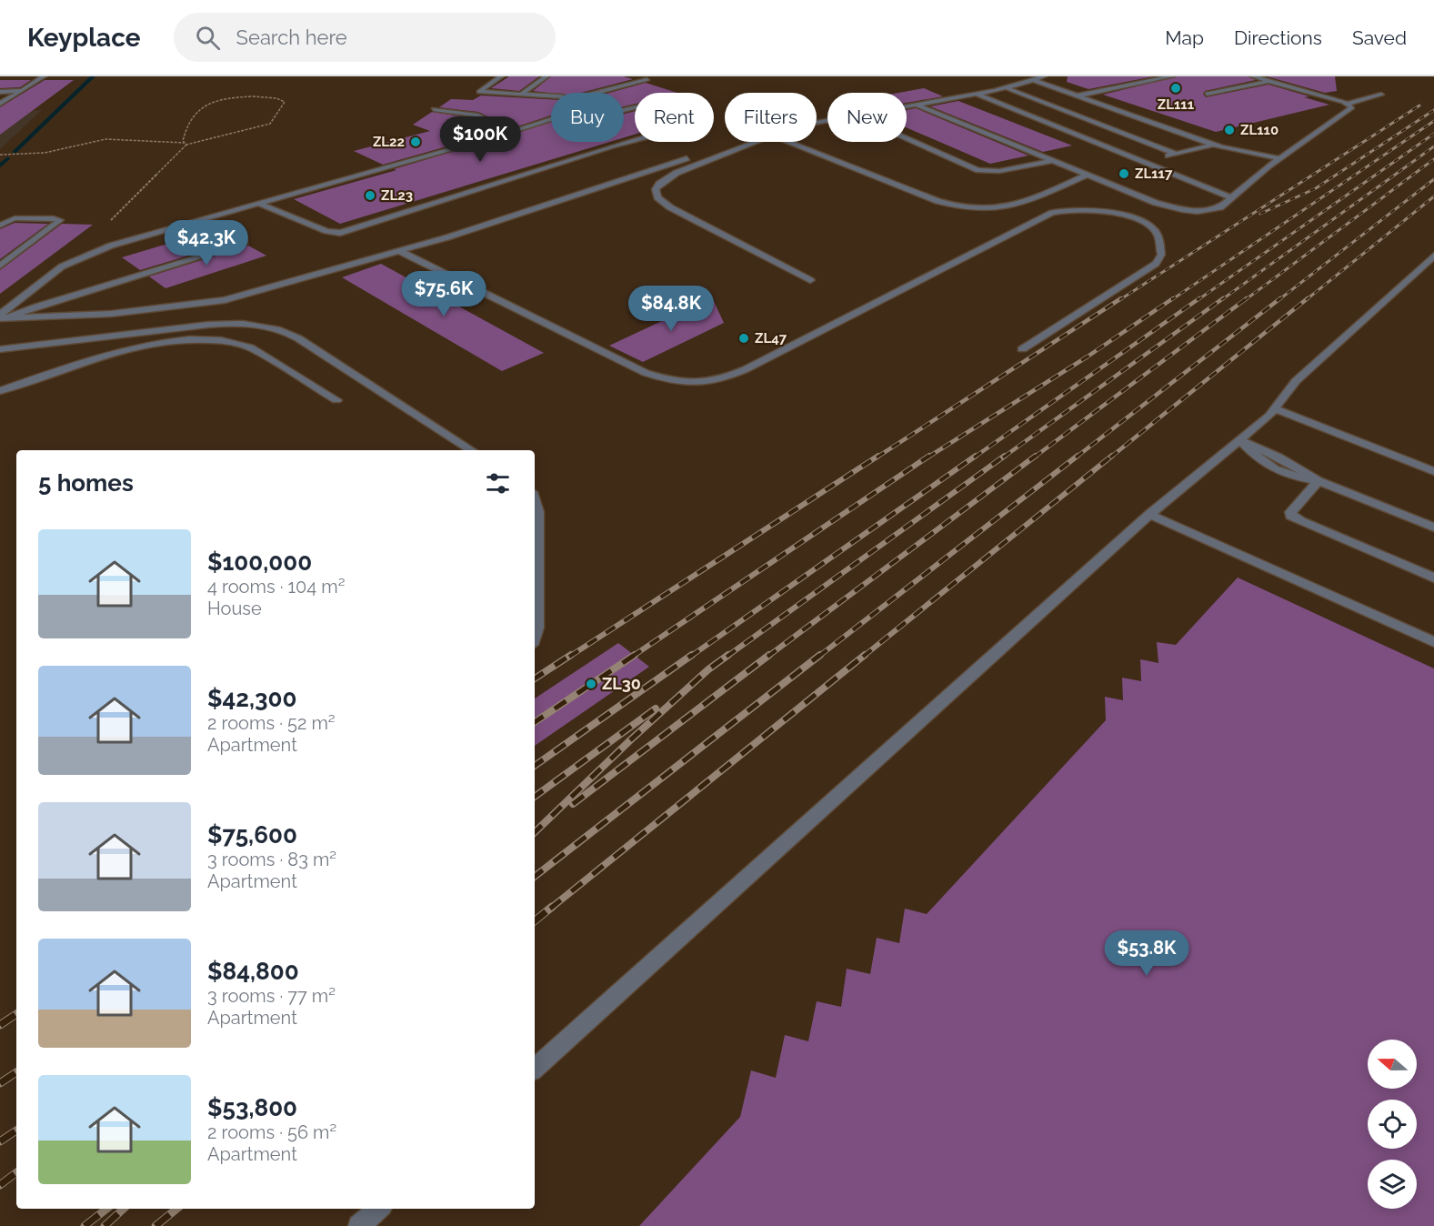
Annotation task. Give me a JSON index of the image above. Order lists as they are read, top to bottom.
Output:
{
  "places": [
    "ZL111",
    "ZL110",
    "ZL22",
    "ZL117",
    "ZL23",
    "ZL47",
    "ZL30"
  ],
  "north": "left",
  "page": {
    "header": "Keyplace",
    "search": "Search here",
    "nav": ["Map", "Directions", "Saved"],
    "chip": [
      "Buy",
      "Rent",
      "Filters",
      "New"
    ],
    "price": [
      "$100K",
      "$42.3K",
      "$75.6K",
      "$84.8K",
      "$53.8K"
    ],
    "heading": "5 homes",
    "list": [
      {
        "name": "$100,000",
        "note": "4 rooms · 104 m² · House"
      },
      {
        "name": "$42,300",
        "note": "2 rooms · 52 m² · Apartment"
      },
      {
        "name": "$75,600",
        "note": "3 rooms · 83 m² · Apartment"
      },
      {
        "name": "$84,800",
        "note": "3 rooms · 77 m² · Apartment"
      },
      {
        "name": "$53,800",
        "note": "2 rooms · 56 m² · Apartment"
      }
    ]
  }
}
